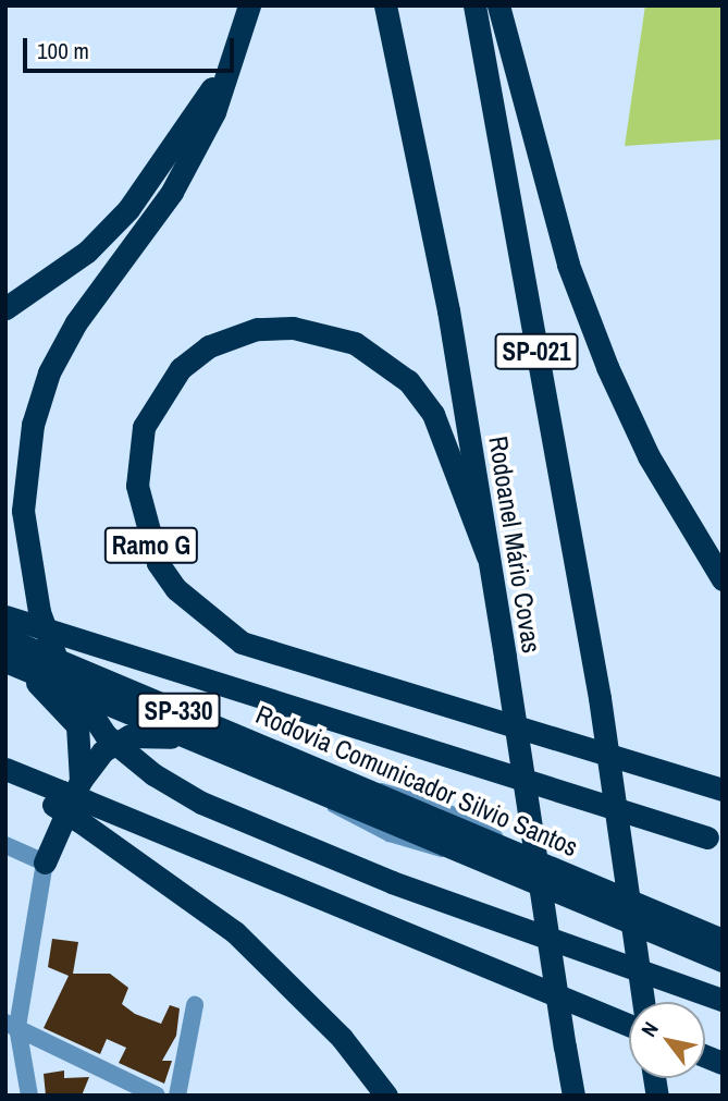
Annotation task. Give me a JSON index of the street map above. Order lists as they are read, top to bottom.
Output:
{
  "streets": {
    "highway": [
      "SP-021",
      "Rodoanel Mário Covas",
      "Ramo G",
      "SP-330",
      "Rodovia Comunicador Silvio Santos"
    ]
  },
  "crossings": [
    ["Rodoanel Mário Covas", "Ramo G"]
  ],
  "scale_bar": "100 m",
  "north": "top left"
}
